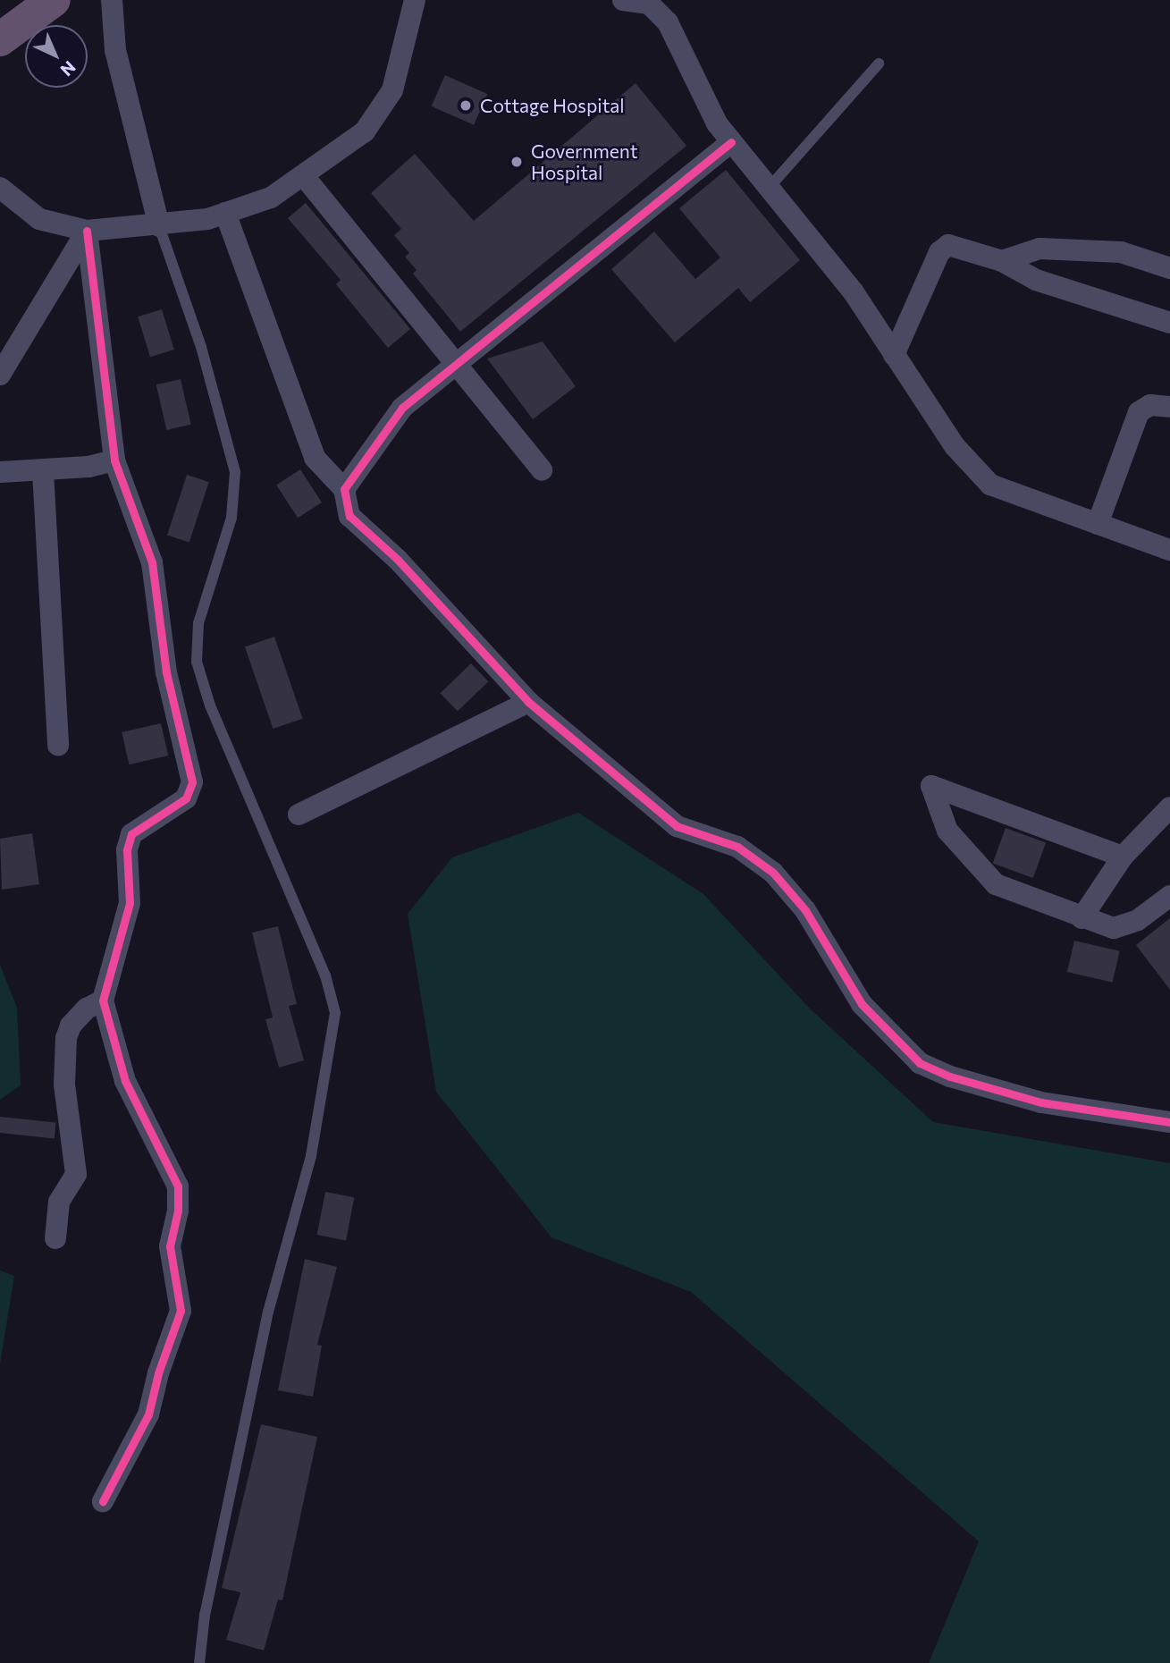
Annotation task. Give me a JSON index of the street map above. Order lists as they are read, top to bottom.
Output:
{
  "places": ["Cottage Hospital", "Government Hospital"],
  "north": "bottom right"
}
